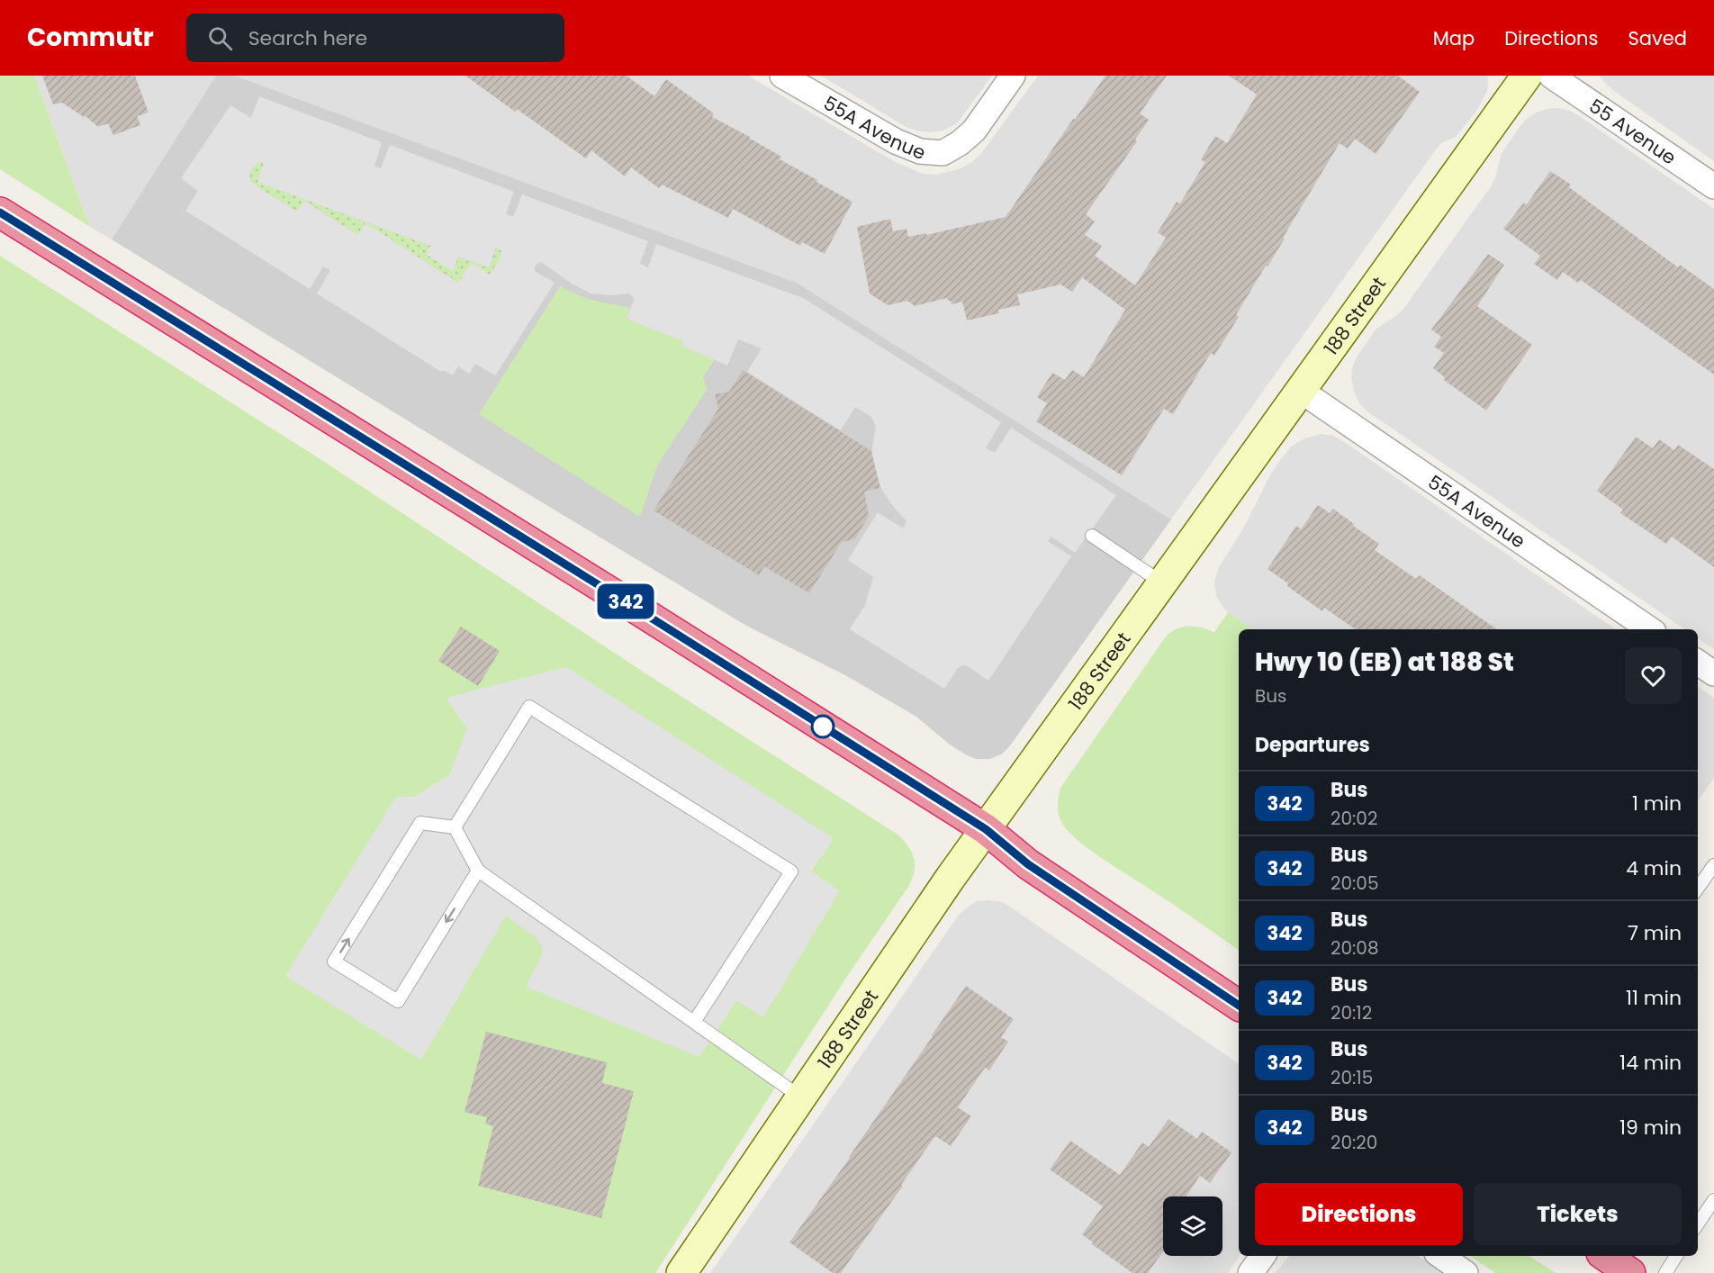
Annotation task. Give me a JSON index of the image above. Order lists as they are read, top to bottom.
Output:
{
  "streets": {
    "street": ["55A Avenue", "55 Avenue", "188 Street"]
  },
  "crossings": [
    ["55A Avenue", "188 Street"]
  ],
  "lines": ["bus line 342"],
  "page": {
    "header": "Commutr",
    "search": "Search here",
    "nav": ["Map", "Directions", "Saved"],
    "on_map": "342",
    "heading": [
      ["Hwy 10 (EB) at 188 St", "Bus"],
      "Departures"
    ],
    "list": [
      {
        "mark": "342",
        "name": "Bus",
        "note": "20:02",
        "value": "1 min"
      },
      {
        "mark": "342",
        "name": "Bus",
        "note": "20:05",
        "value": "4 min"
      },
      {
        "mark": "342",
        "name": "Bus",
        "note": "20:08",
        "value": "7 min"
      },
      {
        "mark": "342",
        "name": "Bus",
        "note": "20:12",
        "value": "11 min"
      },
      {
        "mark": "342",
        "name": "Bus",
        "note": "20:15",
        "value": "14 min"
      },
      {
        "mark": "342",
        "name": "Bus",
        "note": "20:20",
        "value": "19 min"
      }
    ],
    "buttons": ["Directions", "Tickets"]
  }
}
